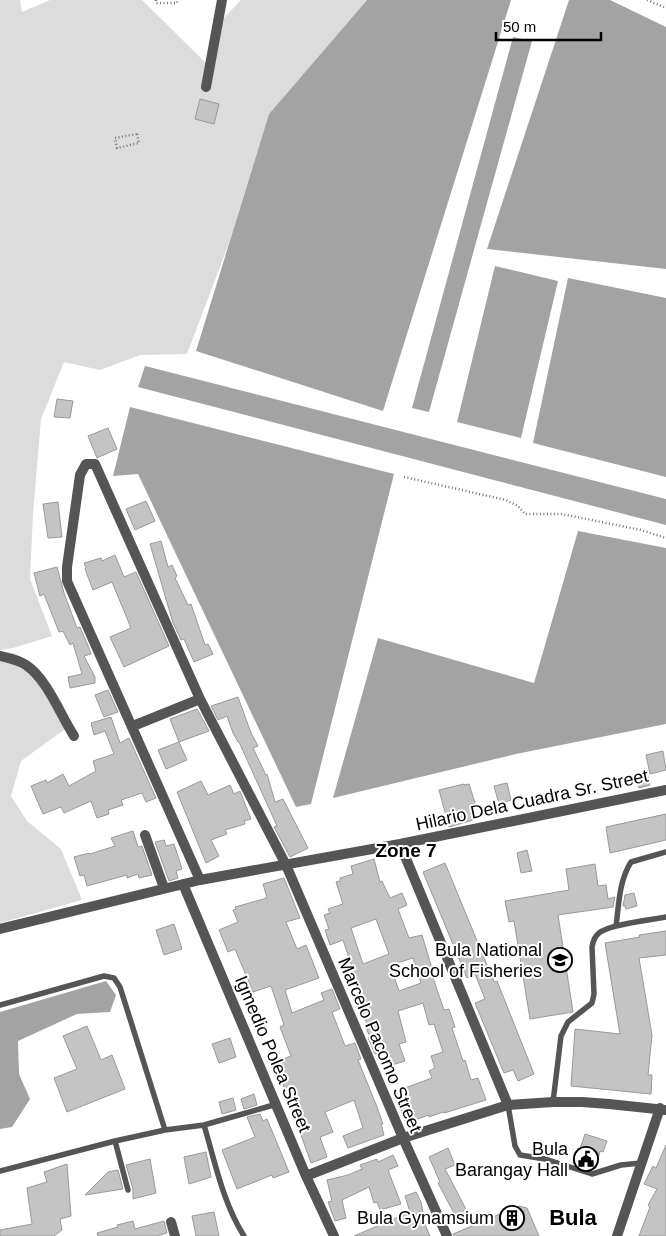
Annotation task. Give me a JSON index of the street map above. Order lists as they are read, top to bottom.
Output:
{
  "streets": {
    "street": ["Hilario Dela Cuadra Sr. Street", "Marcelo Pacomo Street", "Igmedio Polea Street"]
  },
  "crossings": [
    ["Hilario Dela Cuadra Sr. Street", "Marcelo Pacomo Street"],
    ["Hilario Dela Cuadra Sr. Street", "Igmedio Polea Street"]
  ],
  "districts": ["Zone 7", "Bula"],
  "places": {
    "school or university": ["Bula National School of Fisheries"],
    "public building": ["Bula Barangay Hall"],
    "building": ["Bula Gynamsium"]
  },
  "scale_bar": "50 m"
}
